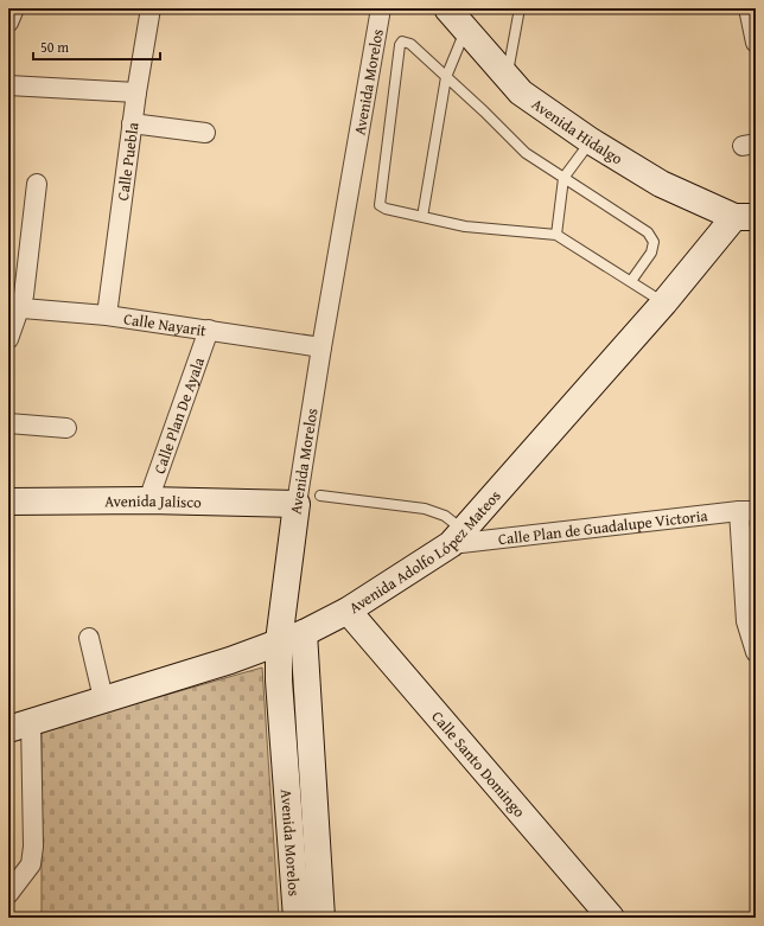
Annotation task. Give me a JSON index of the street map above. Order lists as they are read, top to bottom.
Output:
{
  "streets": {
    "main road": [
      "Avenida Morelos",
      "Avenida Hidalgo",
      "Avenida Jalisco",
      "Avenida Adolfo López Mateos",
      "Calle Santo Domingo"
    ],
    "street": [
      "Calle Puebla",
      "Calle Nayarit",
      "Calle Plan De Ayala",
      "Calle Plan de Guadalupe Victoria"
    ]
  },
  "crossings": [
    ["Avenida Morelos", "Calle Nayarit"],
    ["Avenida Morelos", "Avenida Jalisco"],
    ["Avenida Morelos", "Avenida Adolfo López Mateos"],
    ["Avenida Hidalgo", "Avenida Adolfo López Mateos"],
    ["Calle Puebla", "Calle Nayarit"],
    ["Calle Nayarit", "Calle Plan De Ayala"],
    ["Calle Plan De Ayala", "Avenida Jalisco"],
    ["Calle Plan de Guadalupe Victoria", "Avenida Adolfo López Mateos"],
    ["Avenida Adolfo López Mateos", "Calle Santo Domingo"]
  ],
  "scale_bar": "50 m"
}
